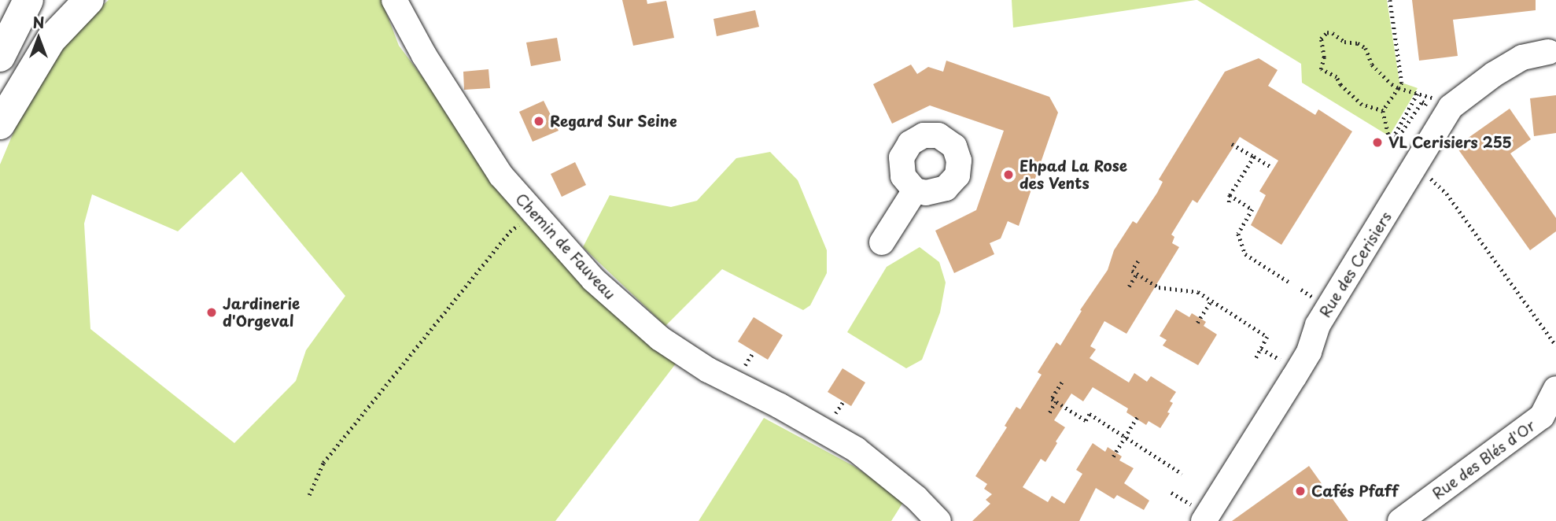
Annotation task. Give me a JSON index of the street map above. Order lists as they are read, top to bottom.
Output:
{
  "streets": {
    "street": ["Chemin de Fauveau", "Rue des Cerisiers", "Rue des Blés d'Or"]
  },
  "places": [
    "Regard Sur Seine",
    "VL Cerisiers 255",
    "Ehpad La Rose des Vents",
    "Jardinerie d'Orgeval",
    "Cafés Pfaff"
  ],
  "north": "top"
}
